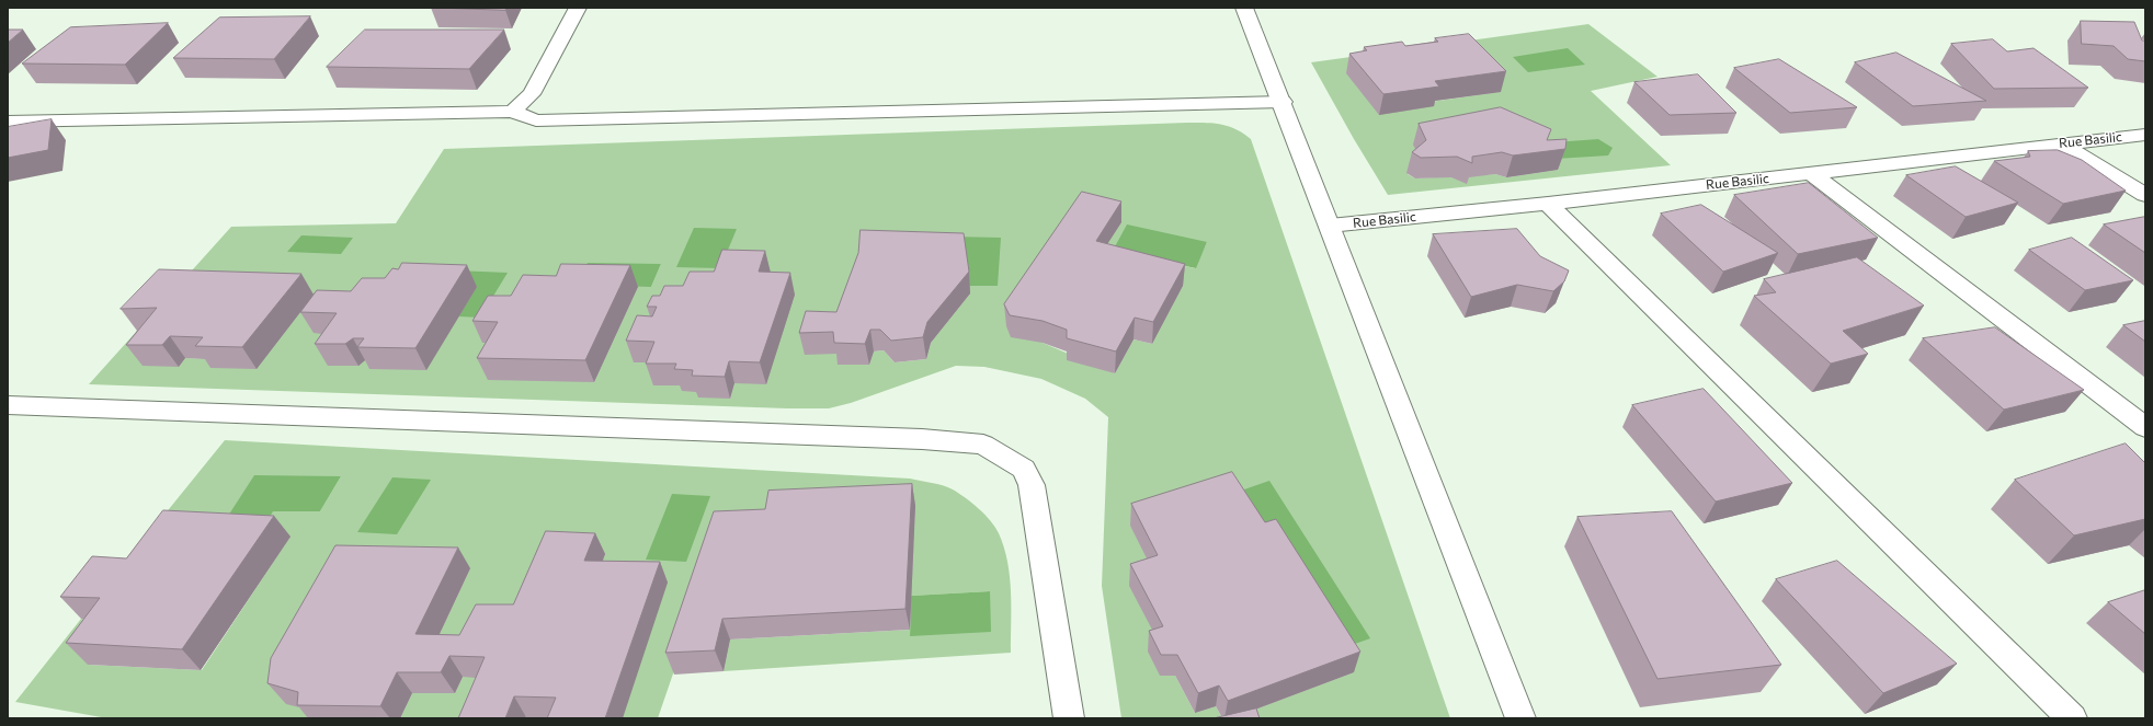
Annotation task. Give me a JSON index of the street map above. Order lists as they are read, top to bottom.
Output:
{
  "streets": {
    "street": ["Rue Basilic"]
  }
}
